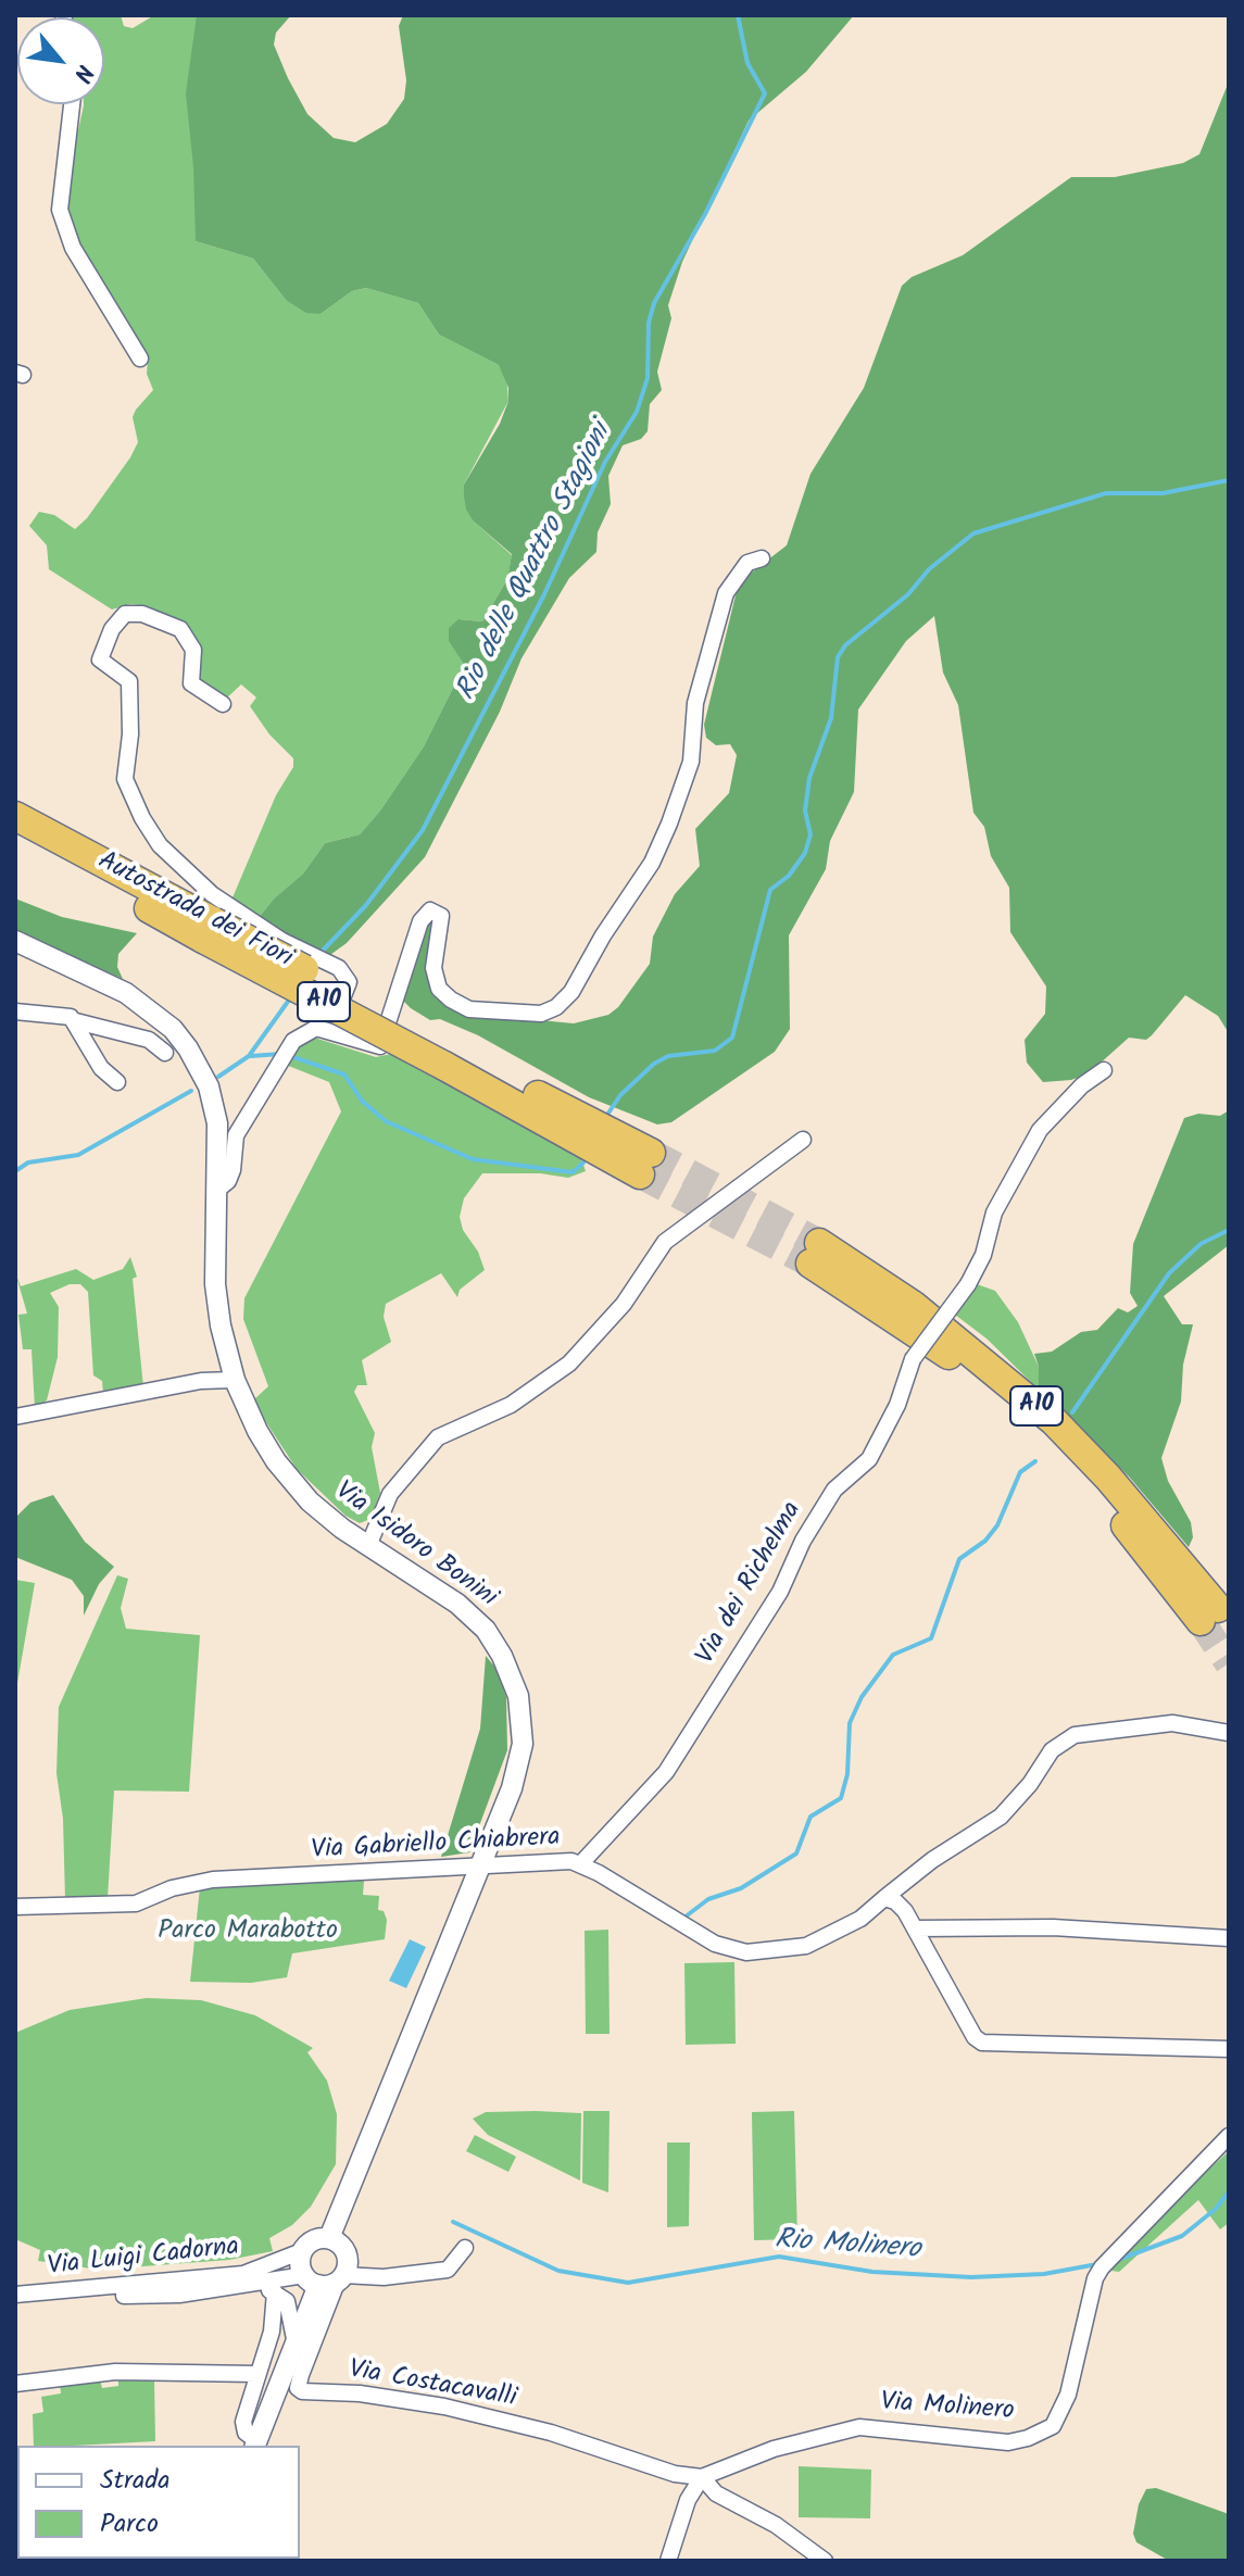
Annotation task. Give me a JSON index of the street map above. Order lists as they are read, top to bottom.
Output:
{
  "streets": {
    "highway": ["Autostrada dei Fiori", "A10"],
    "street": [
      "Via Isidoro Bonini",
      "Via dei Richelma",
      "Via Gabriello Chiabrera",
      "Via Luigi Cadorna",
      "Via Costacavalli",
      "Via Molinero"
    ]
  },
  "crossings": [
    ["Via Isidoro Bonini", "Via Gabriello Chiabrera"],
    ["Via dei Richelma", "Via Gabriello Chiabrera"],
    ["Via Luigi Cadorna", "Via Costacavalli"],
    ["Via Costacavalli", "Via Molinero"]
  ],
  "water": ["Rio delle Quattro Stagioni", "Rio Molinero"],
  "parks": ["Parco Marabotto"],
  "legend": ["Strada", "Parco"],
  "north": "bottom right"
}
